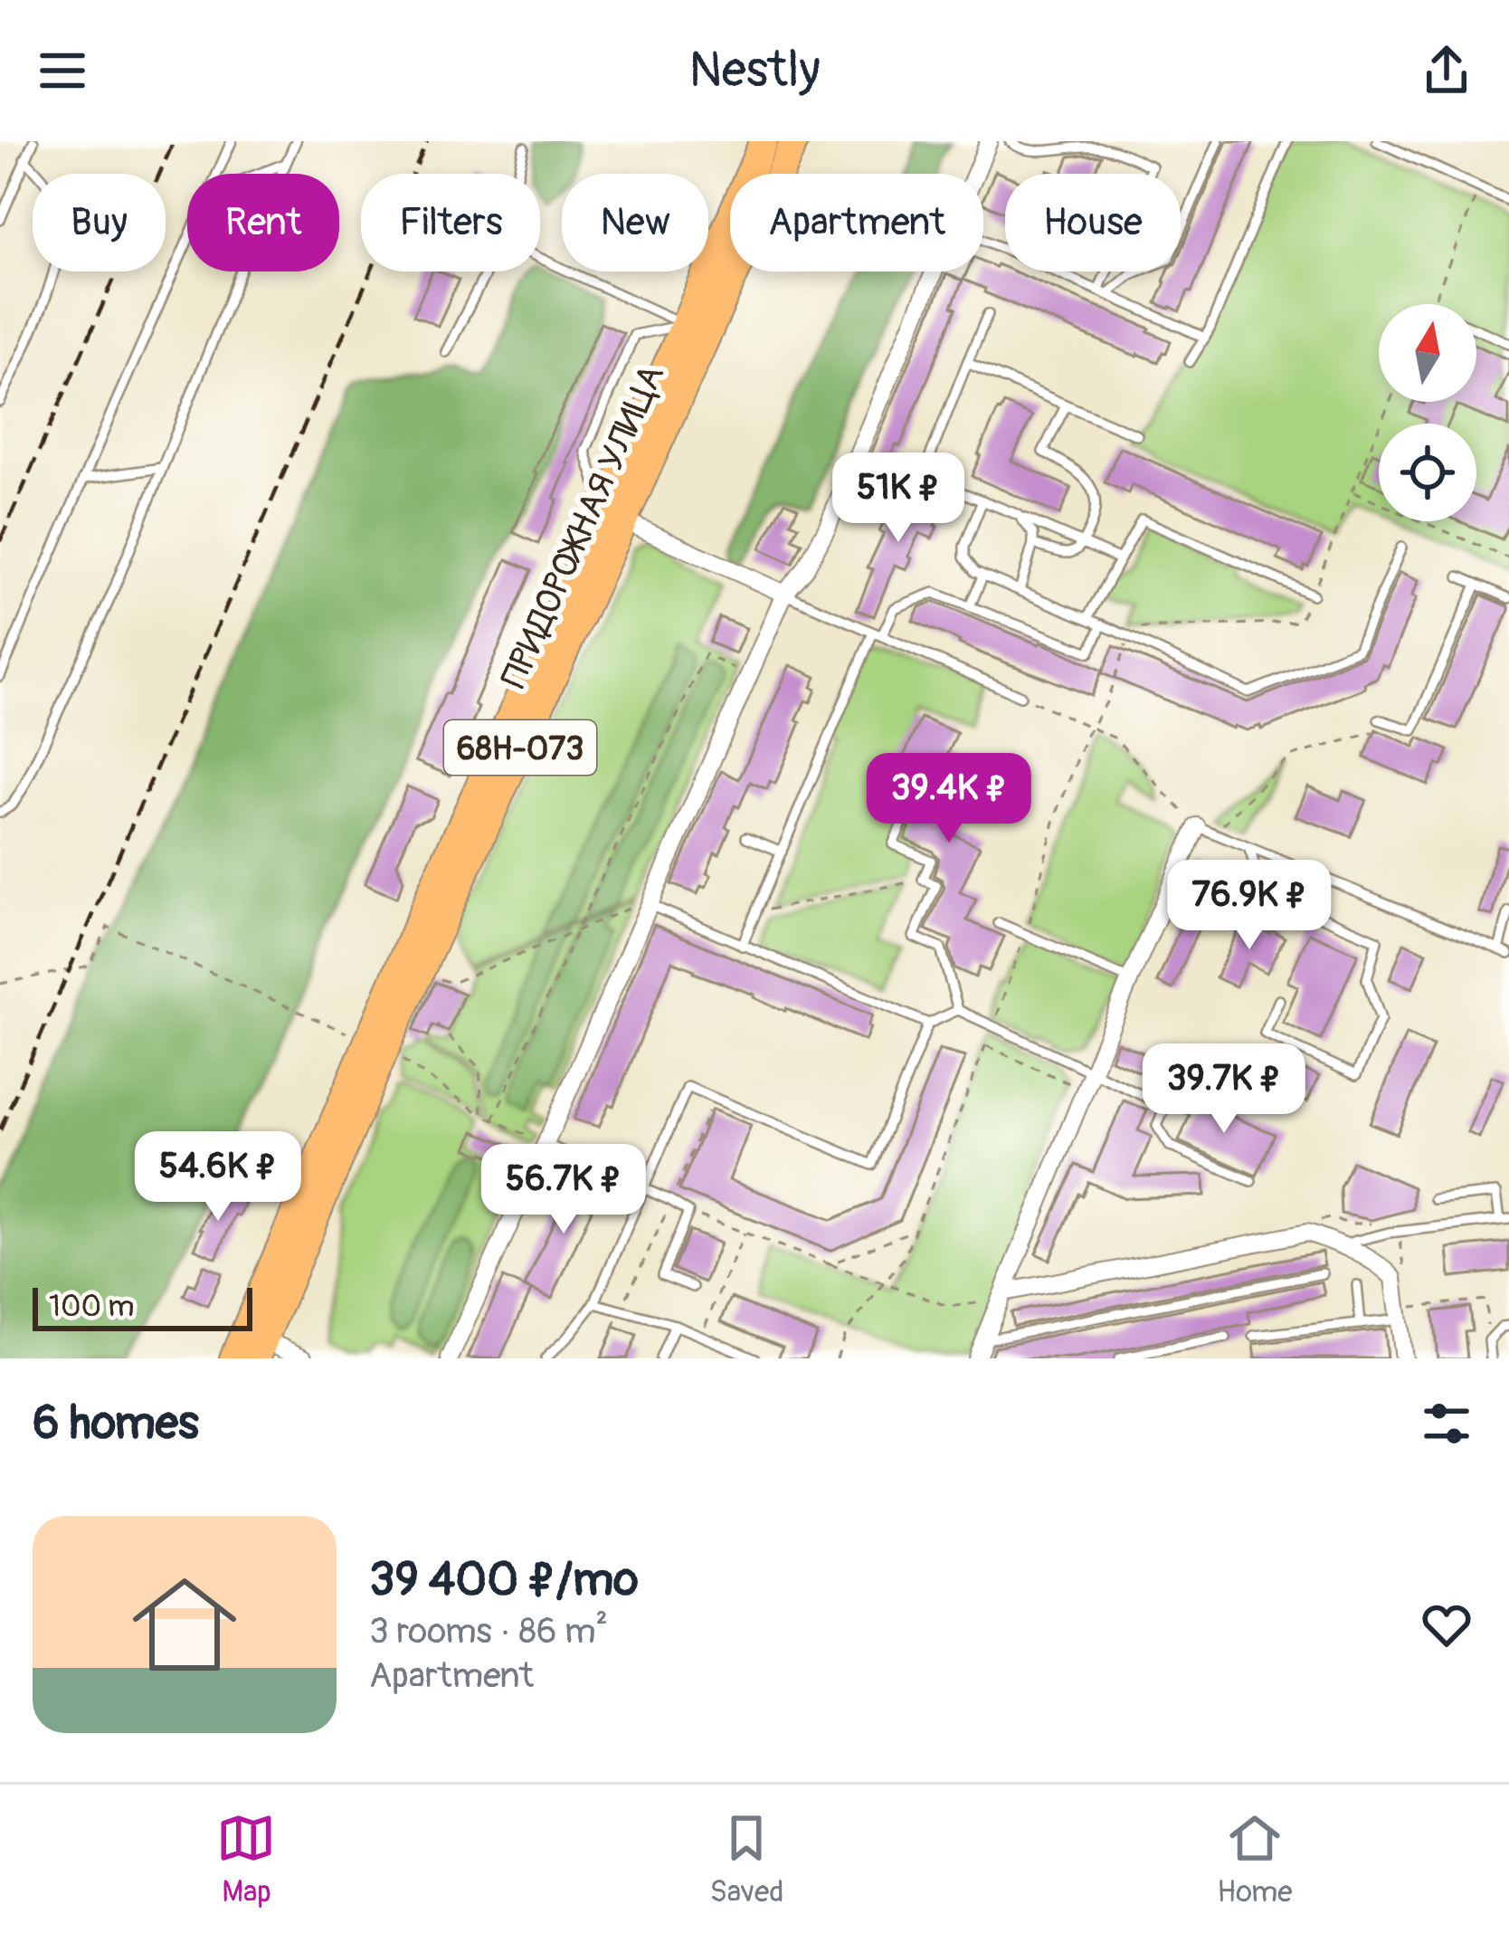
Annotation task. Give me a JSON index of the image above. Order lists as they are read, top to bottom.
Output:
{
  "streets": {
    "main road": ["ПРИДОРОЖНАЯ УЛИЦА", "68Н-073"]
  },
  "crossings": [
    ["ПРИДОРОЖНАЯ УЛИЦА", "68Н-073"]
  ],
  "scale_bar": "100 m",
  "north": "top",
  "page": {
    "header": "Nestly",
    "chip": [
      "Buy",
      "Rent",
      "Filters",
      "New",
      "Apartment",
      "House"
    ],
    "price": [
      "51K ₽",
      "39.4K ₽",
      "76.9K ₽",
      "39.7K ₽",
      "54.6K ₽",
      "56.7K ₽"
    ],
    "scale": "100 m",
    "heading": "6 homes",
    "list": [
      {
        "name": "39 400 ₽/mo",
        "note": "3 rooms · 86 m² · Apartment"
      }
    ],
    "tabs": ["Map", "Saved", "Home"]
  }
}
